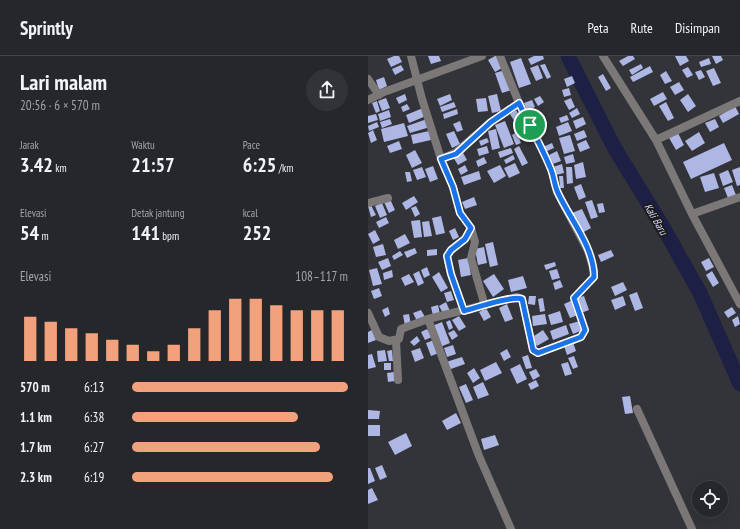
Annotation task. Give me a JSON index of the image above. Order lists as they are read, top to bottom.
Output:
{
  "water": ["Kali Baru"],
  "page": {
    "header": "Sprintly",
    "nav": ["Peta", "Rute", "Disimpan"],
    "heading": ["Lari malam", "20:56 · 6 × 570 m"],
    "stats": [
      ["Jarak", "3.42 km"],
      ["Waktu", "21:57"],
      ["Pace", "6:25 /km"],
      ["Elevasi", "54 m"],
      ["Detak jantung", "141 bpm"],
      ["kcal", "252"]
    ],
    "chart": ["Elevasi", "108–117 m"],
    "list": [
      {
        "name": "570 m",
        "note": "6:13"
      },
      {
        "name": "1.1 km",
        "note": "6:38"
      },
      {
        "name": "1.7 km",
        "note": "6:27"
      },
      {
        "name": "2.3 km",
        "note": "6:19"
      }
    ]
  }
}
